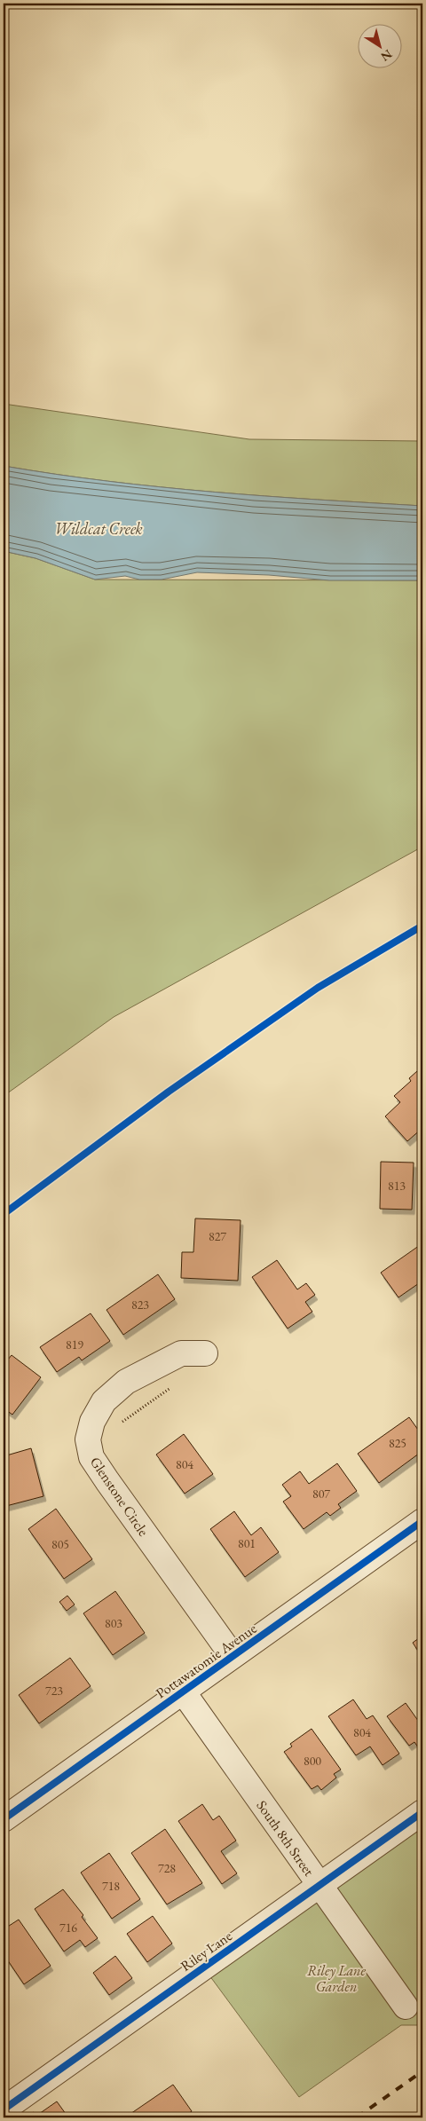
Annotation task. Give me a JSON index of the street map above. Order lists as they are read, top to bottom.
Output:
{
  "streets": {
    "street": [
      "Glenstone Circle",
      "Pottawatomie Avenue",
      "South 8th Street",
      "Riley Lane"
    ]
  },
  "crossings": [
    ["Glenstone Circle", "Pottawatomie Avenue"],
    ["Pottawatomie Avenue", "South 8th Street"],
    ["South 8th Street", "Riley Lane"]
  ],
  "water": ["Wildcat Creek"],
  "parks": ["Riley Lane Garden"],
  "house_numbers": [
    "813",
    "827",
    "823",
    "819",
    "825",
    "804",
    "807",
    "801",
    "805",
    "803",
    "723",
    "804",
    "800",
    "728",
    "718",
    "716"
  ],
  "north": "bottom right"
}
